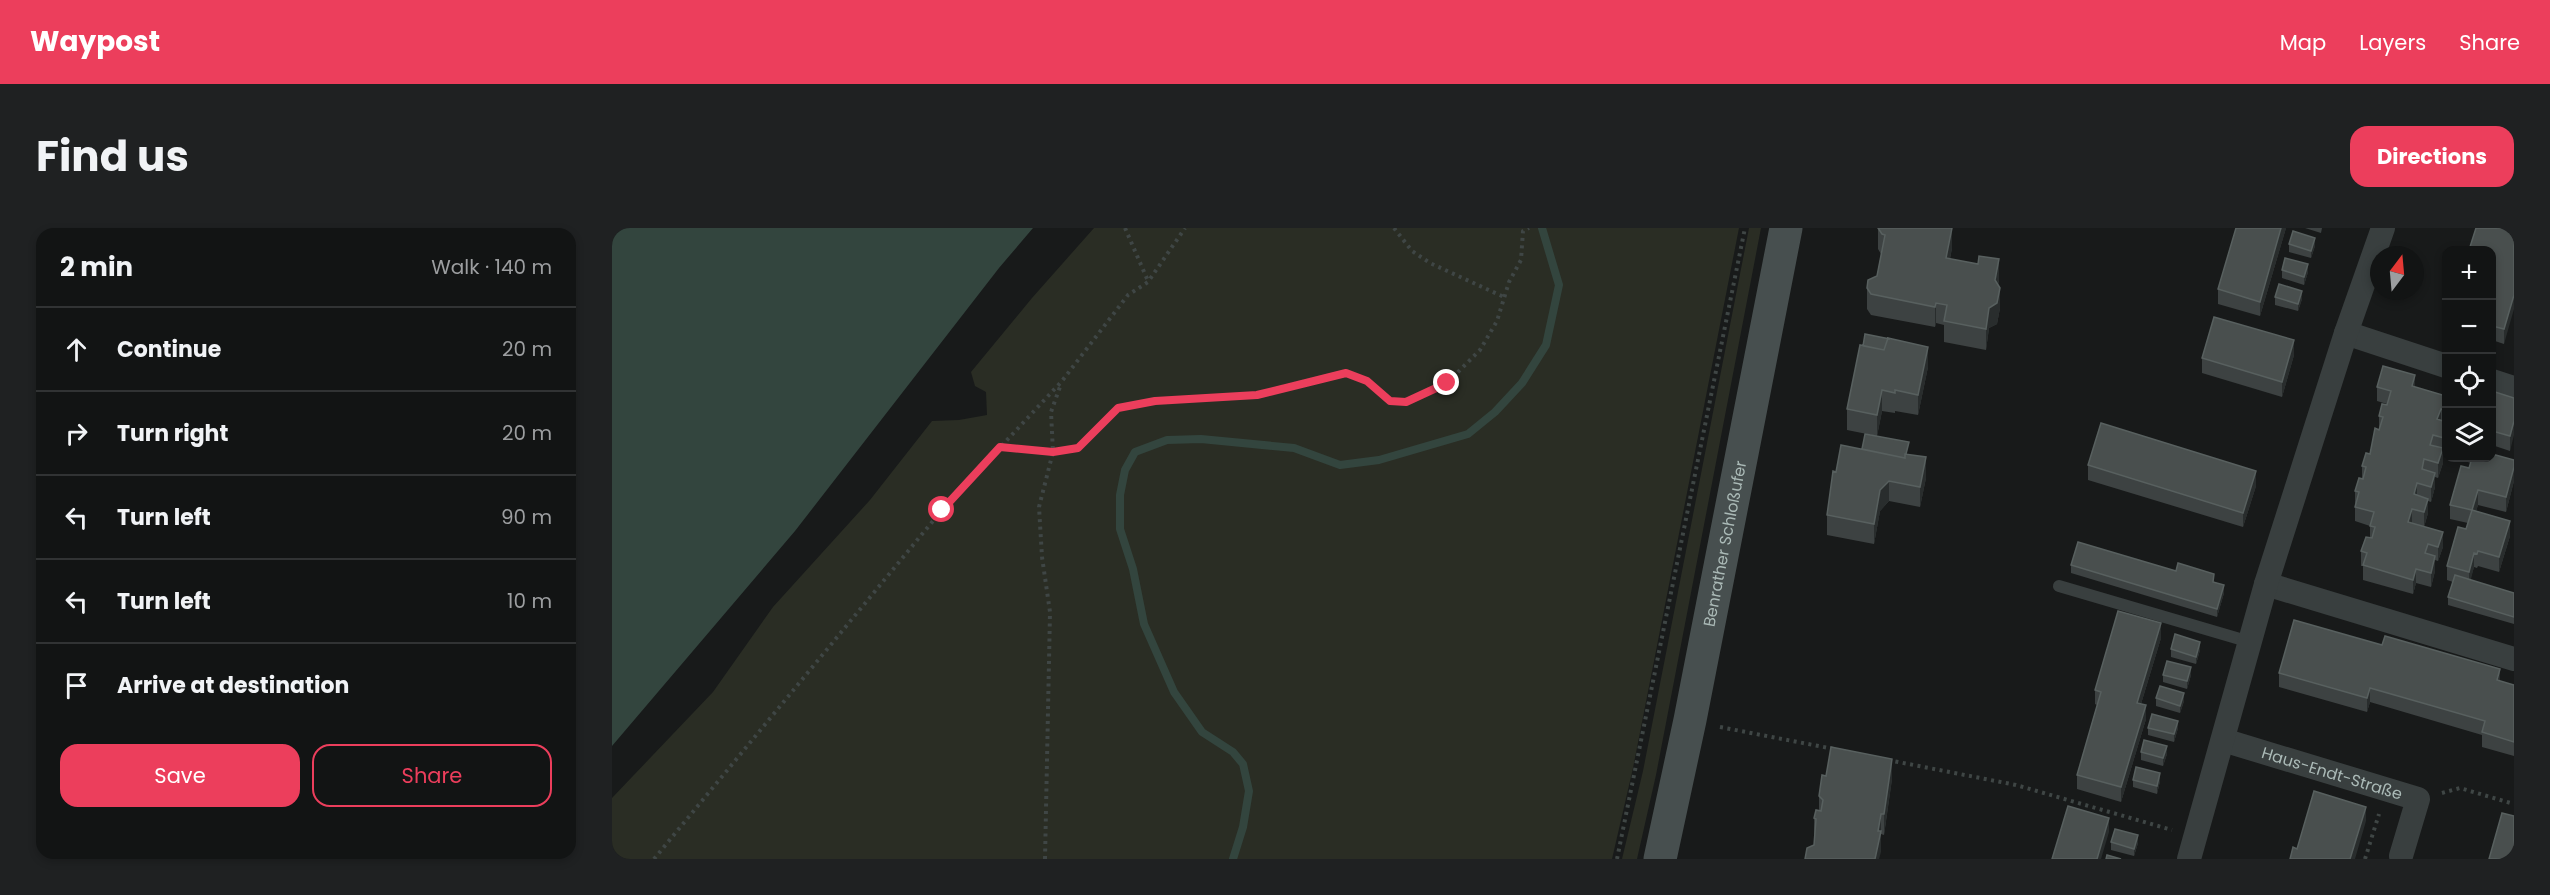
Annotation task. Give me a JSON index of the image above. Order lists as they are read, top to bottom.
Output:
{
  "streets": {
    "street": ["Benrather Schloßufer", "Haus-Endt-Straße"]
  },
  "north": "top",
  "page": {
    "header": "Waypost",
    "nav": ["Map", "Layers", "Share"],
    "title": "Find us",
    "buttons": [
      "Directions",
      ["Save", "Share"]
    ],
    "heading": ["2 min", "Walk · 140 m"],
    "map_buttons": ["+", "−"],
    "list": [
      ["Continue", "20 m"],
      ["Turn right", "20 m"],
      ["Turn left", "90 m"],
      ["Turn left", "10 m"],
      "Arrive at destination"
    ]
  }
}
